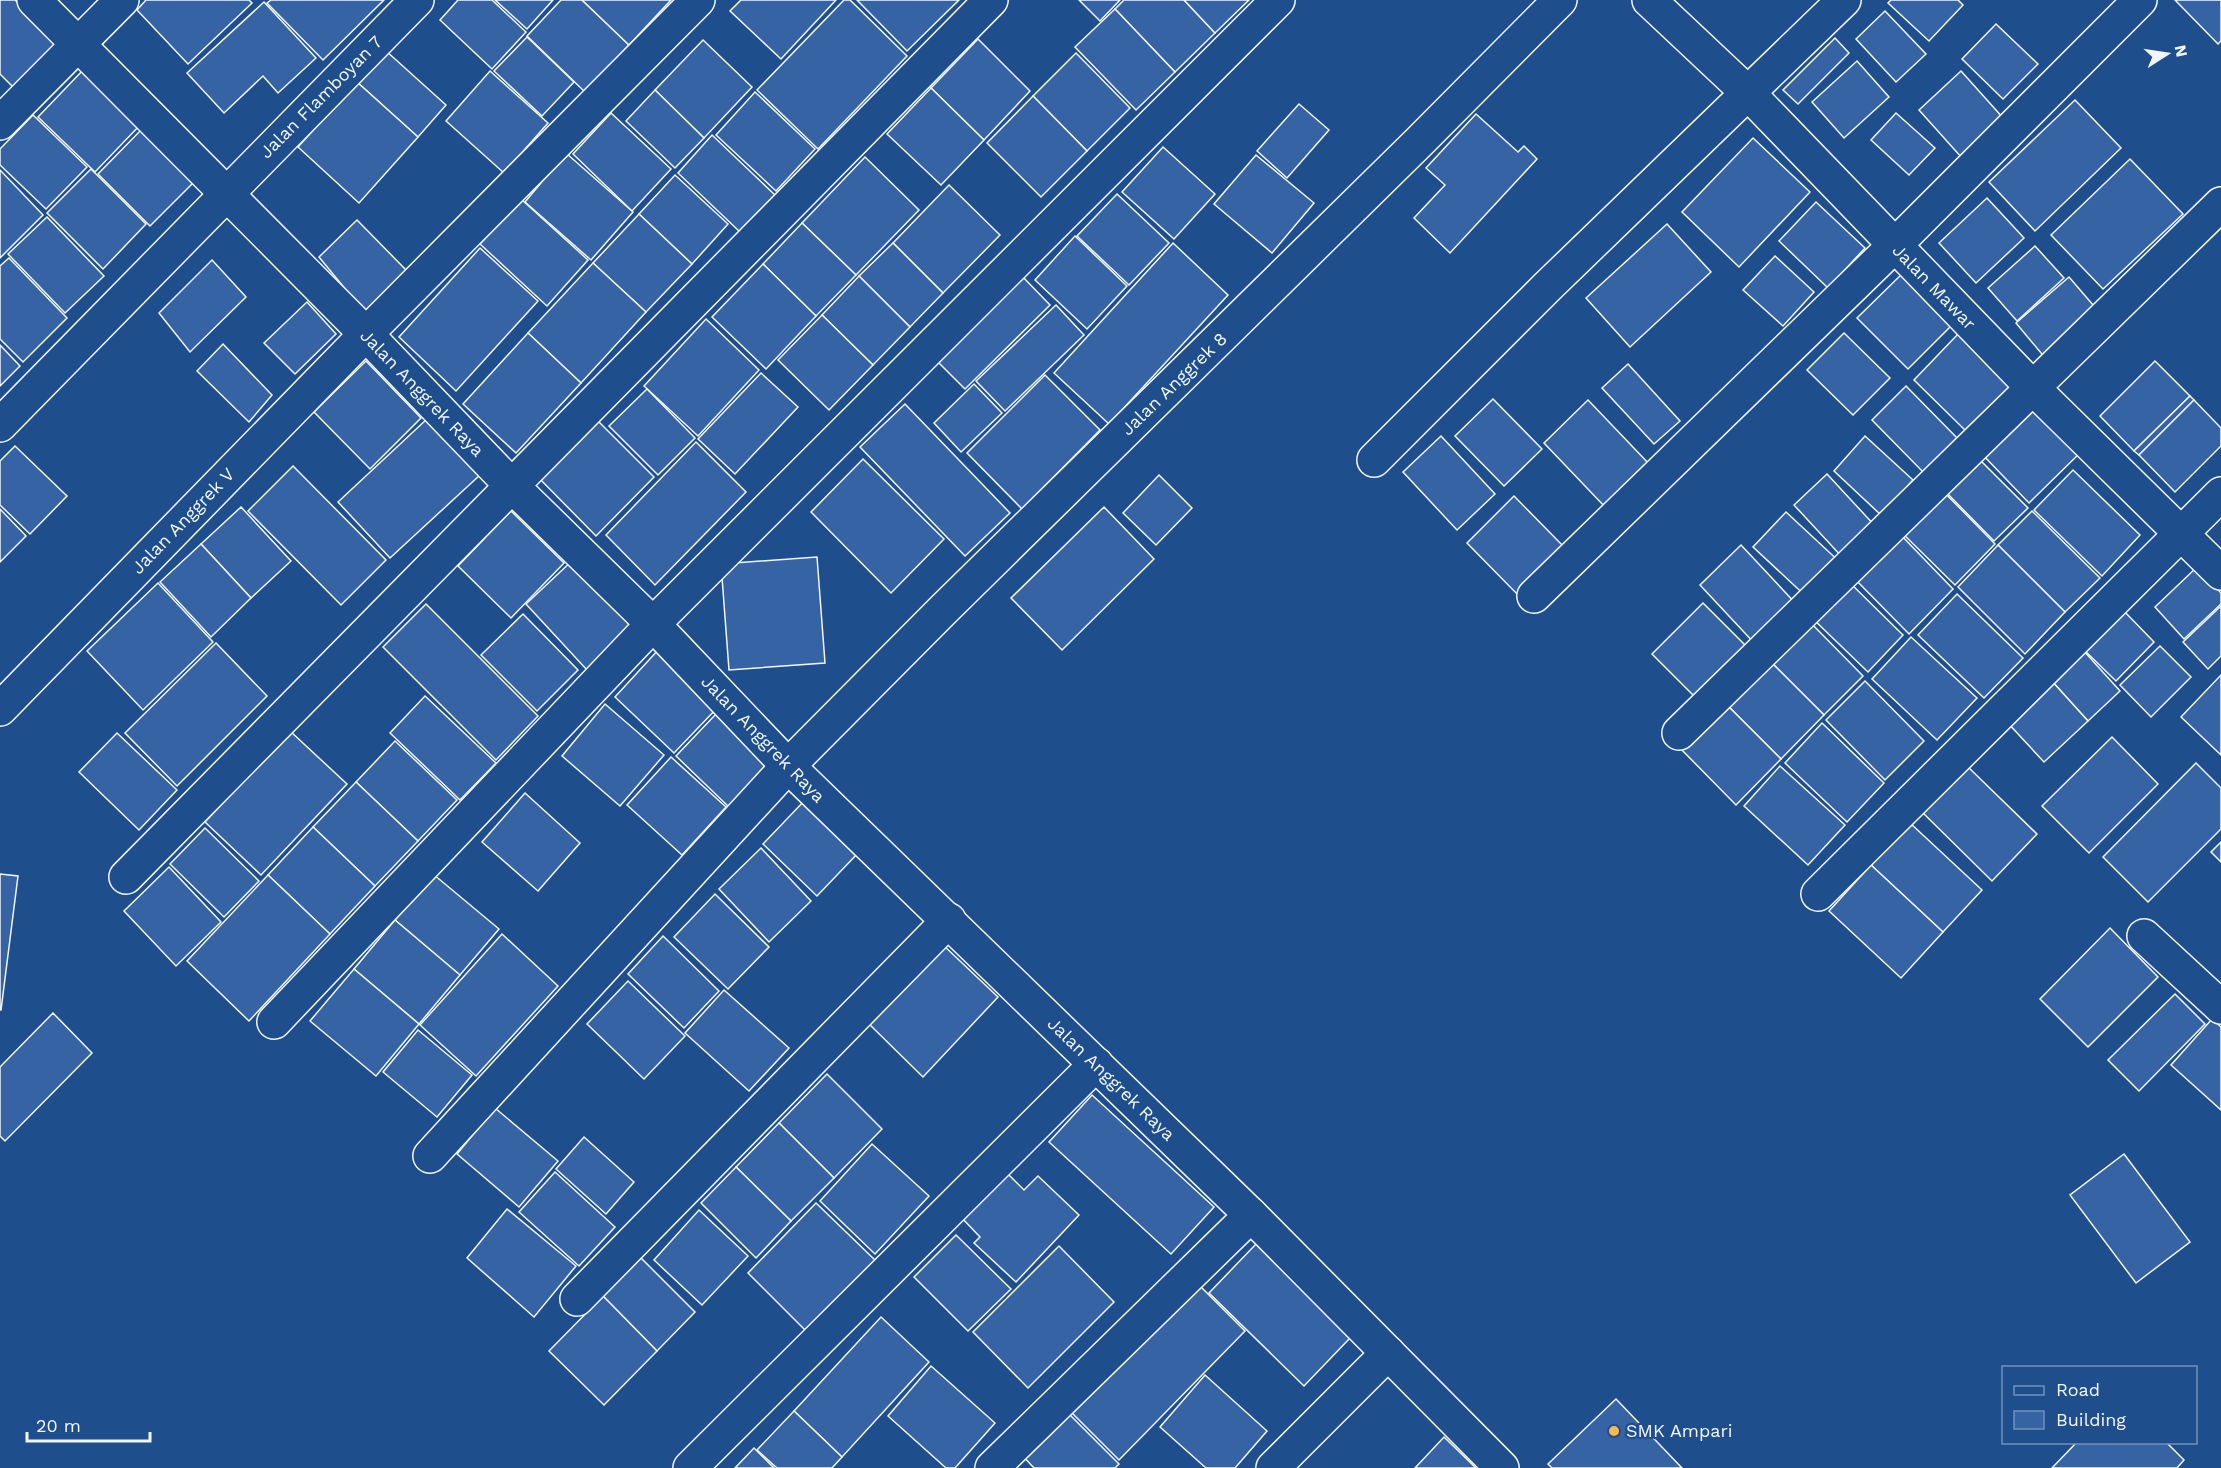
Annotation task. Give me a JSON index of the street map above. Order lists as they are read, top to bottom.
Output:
{
  "streets": {
    "street": [
      "Jalan Flamboyan 7",
      "Jalan Mawar",
      "Jalan Anggrek 8",
      "Jalan Anggrek Raya",
      "Jalan Anggrek V"
    ]
  },
  "crossings": [
    ["Jalan Flamboyan 7", "Jalan Anggrek Raya"],
    ["Jalan Anggrek 8", "Jalan Anggrek Raya"],
    ["Jalan Anggrek Raya", "Jalan Anggrek V"]
  ],
  "places": ["SMK Ampari"],
  "legend": ["Road", "Building"],
  "scale_bar": "20 m",
  "north": "right"
}
